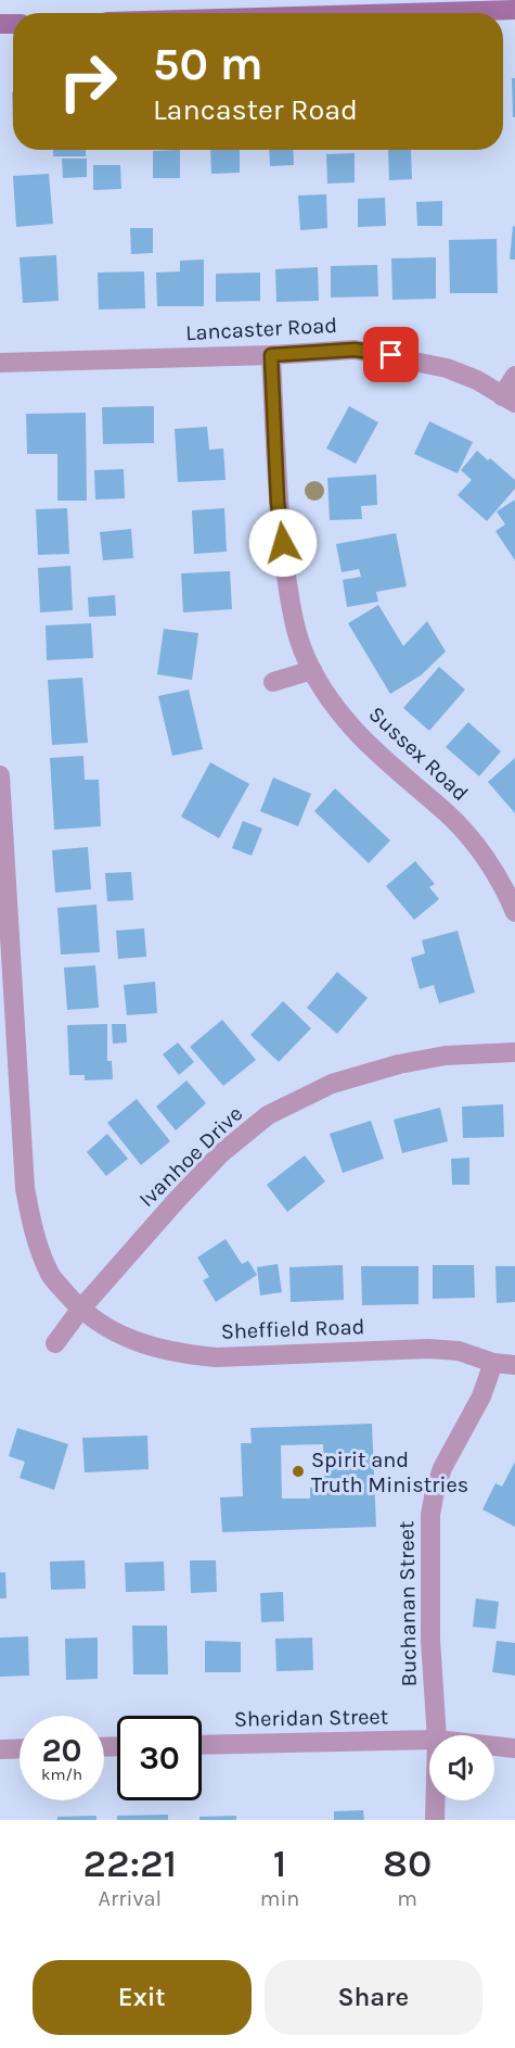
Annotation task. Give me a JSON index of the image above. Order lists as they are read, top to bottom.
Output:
{
  "streets": {
    "street": [
      "Lancaster Road",
      "Sussex Road",
      "Ivanhoe Drive",
      "Sheffield Road",
      "Buchanan Street",
      "Sheridan Street"
    ]
  },
  "crossings": [
    ["Lancaster Road", "Sussex Road"],
    ["Ivanhoe Drive", "Sheffield Road"],
    ["Sheffield Road", "Buchanan Street"]
  ],
  "places": ["Spirit and Truth Ministries"],
  "page": {
    "turn": ["50 m", "Lancaster Road"],
    "speed": "20 km/h",
    "limit": "30",
    "eta": [
      "22:21",
      "Arrival",
      "1",
      "min",
      "80",
      "m"
    ],
    "buttons": ["Exit", "Share"]
  }
}
